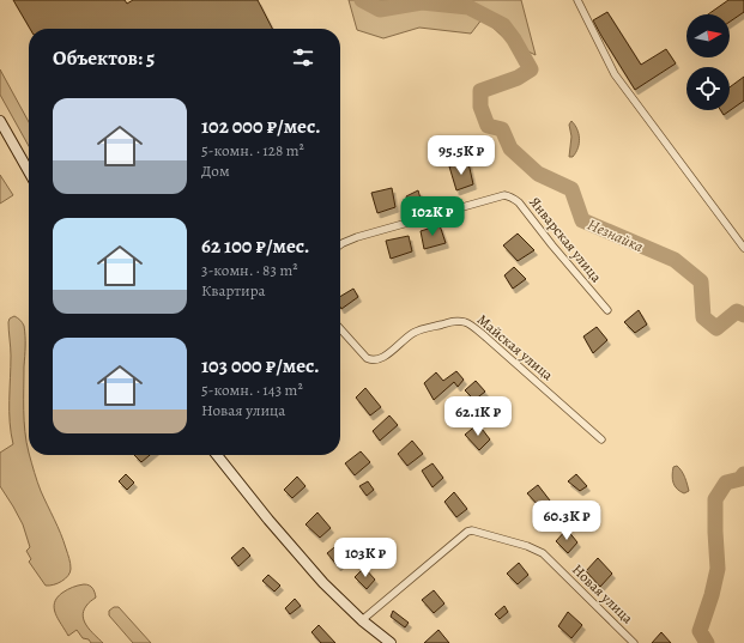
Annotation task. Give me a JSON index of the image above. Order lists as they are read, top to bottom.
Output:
{
  "streets": {
    "street": ["Январская улица", "Майская улица", "Новая улица"]
  },
  "water": ["Незнайка"],
  "north": "right",
  "page": {
    "heading": "Объектов: 5",
    "list": [
      {
        "name": "102 000 ₽/мес.",
        "note": "5-комн. · 128 m² · Дом"
      },
      {
        "name": "62 100 ₽/мес.",
        "note": "3-комн. · 83 m² · Квартира"
      },
      {
        "name": "103 000 ₽/мес.",
        "note": "5-комн. · 143 m² · Новая улица"
      }
    ],
    "price": [
      "95.5K ₽",
      "102K ₽",
      "62.1K ₽",
      "60.3K ₽",
      "103K ₽"
    ]
  }
}
